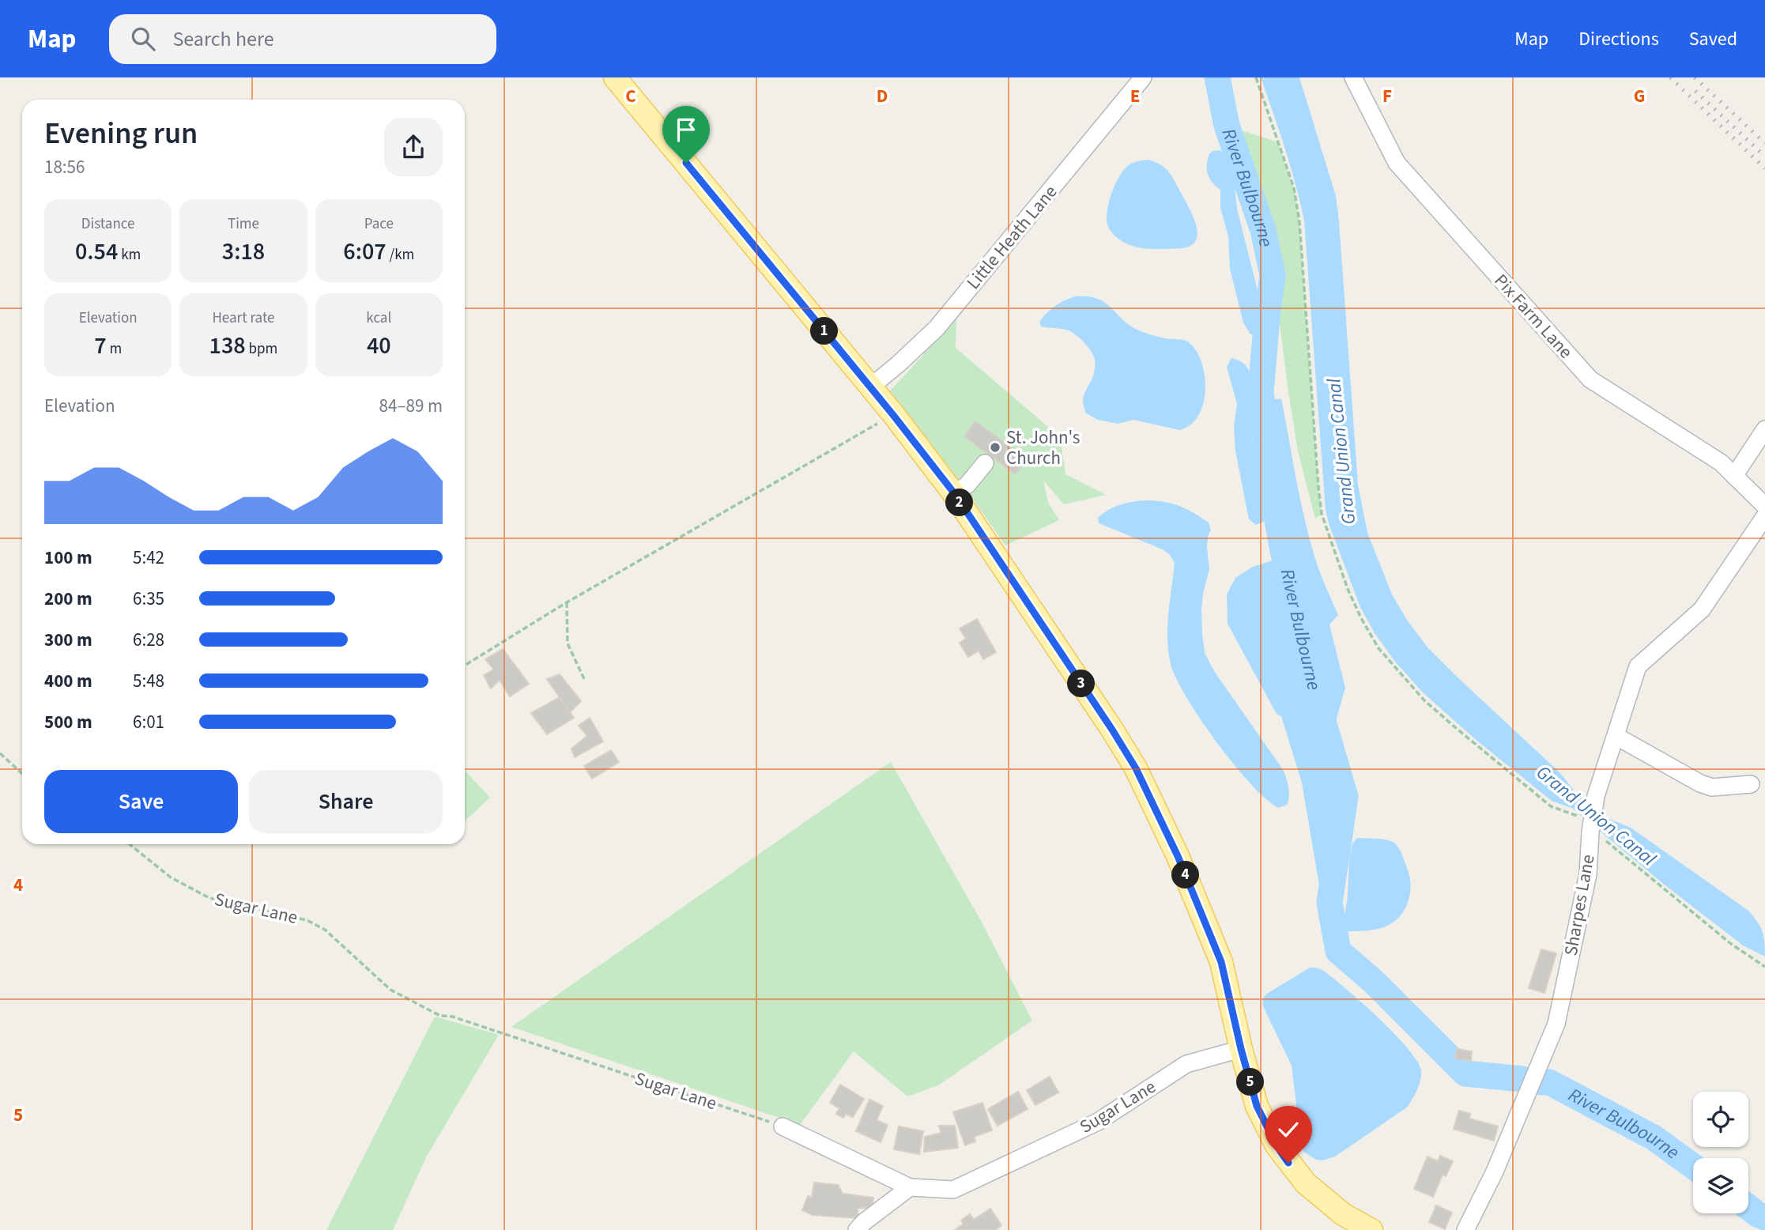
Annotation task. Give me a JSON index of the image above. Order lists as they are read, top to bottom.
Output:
{
  "streets": {
    "street": [
      "Little Heath Lane",
      "Pix Farm Lane",
      "Sharpes Lane",
      "Sugar Lane"
    ]
  },
  "water": ["River Bulbourne", "Grand Union Canal"],
  "places": ["St. John's Church"],
  "page": {
    "header": "Map",
    "search": "Search here",
    "nav": ["Map", "Directions", "Saved"],
    "heading": ["Evening run", "18:56"],
    "stats": [
      ["Distance", "0.54 km"],
      ["Time", "3:18"],
      ["Pace", "6:07 /km"],
      ["Elevation", "7 m"],
      ["Heart rate", "138 bpm"],
      ["kcal", "40"]
    ],
    "pins": [
      "1",
      "2",
      "3",
      "4",
      "5"
    ],
    "chart": ["Elevation", "84–89 m"],
    "list": [
      {
        "name": "100 m",
        "note": "5:42"
      },
      {
        "name": "200 m",
        "note": "6:35"
      },
      {
        "name": "300 m",
        "note": "6:28"
      },
      {
        "name": "400 m",
        "note": "5:48"
      },
      {
        "name": "500 m",
        "note": "6:01"
      }
    ],
    "buttons": ["Save", "Share"]
  },
  "grid": {
    "columns": [
      "C",
      "D",
      "E",
      "F",
      "G"
    ],
    "rows": ["4", "5"]
  }
}
